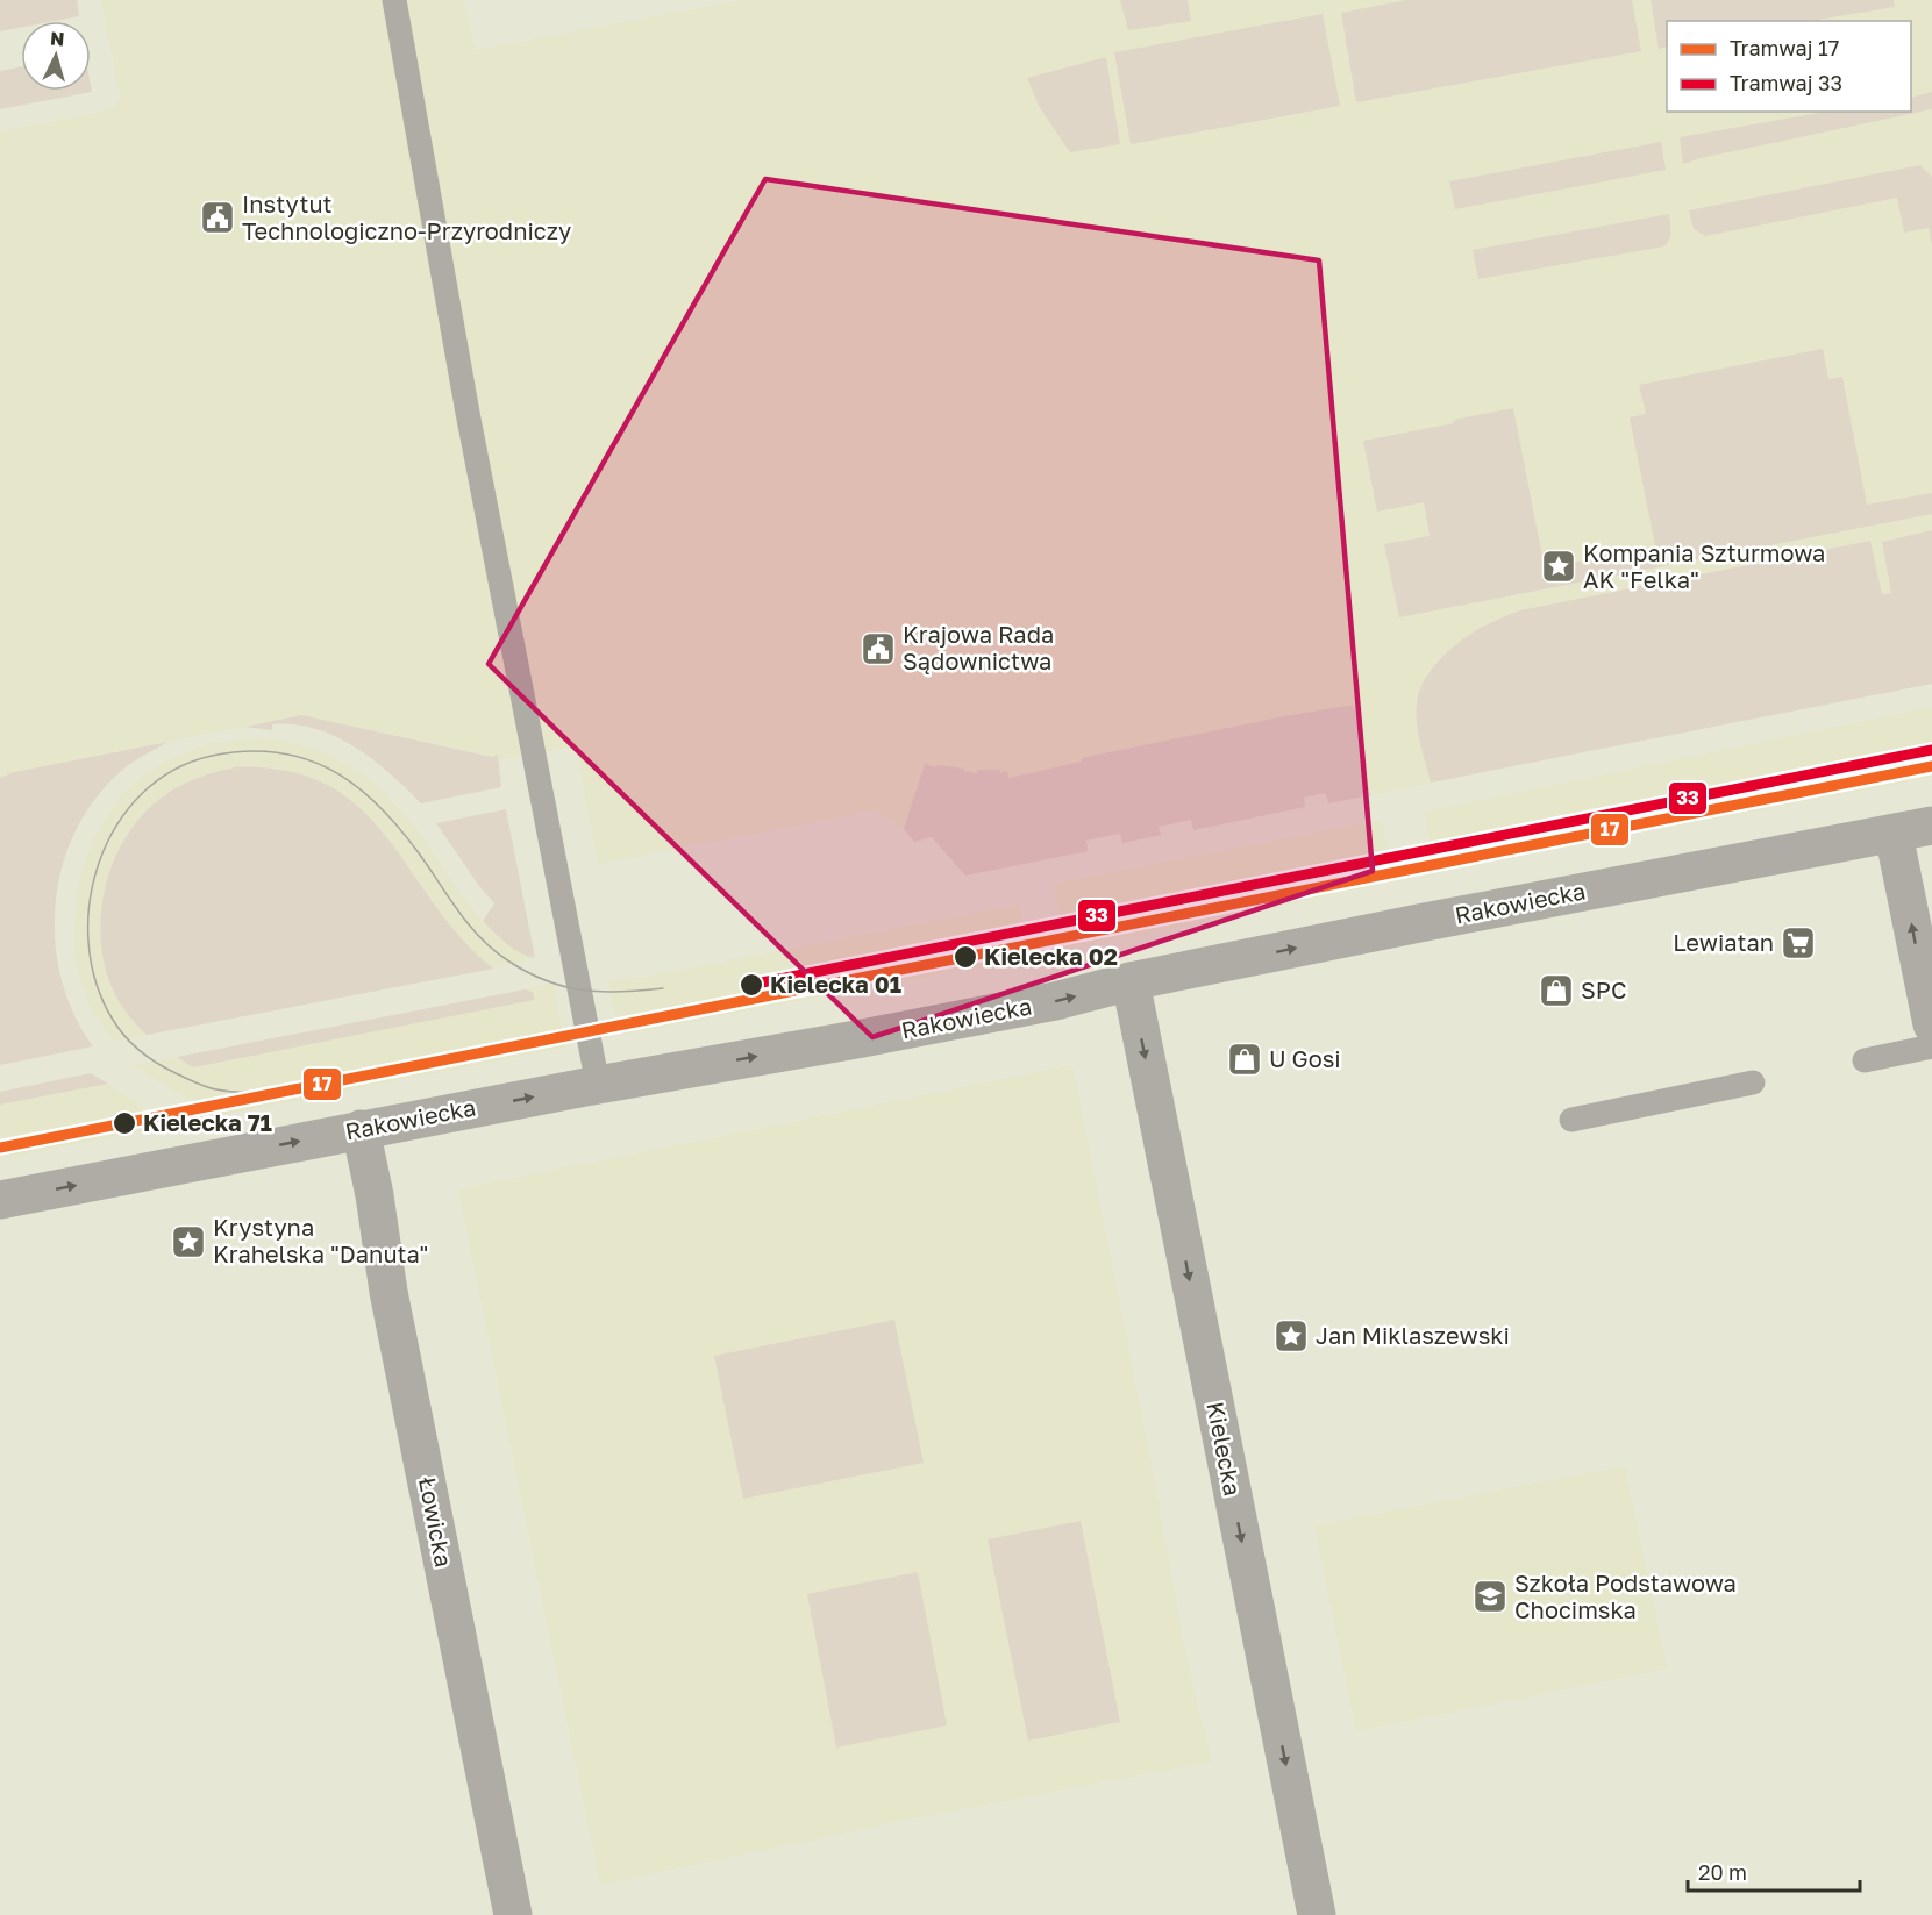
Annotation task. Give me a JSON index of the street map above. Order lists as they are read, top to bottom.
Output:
{
  "streets": {
    "street": ["Rakowiecka", "Kielecka", "Łowicka"]
  },
  "crossings": [
    ["Rakowiecka", "Kielecka"],
    ["Rakowiecka", "Łowicka"]
  ],
  "one_way": ["Rakowiecka", "Kielecka"],
  "places": {
    "public building": ["Instytut Technologiczno-Przyrodniczy", "Krajowa Rada Sądownictwa"],
    "place": ["Kompania Szturmowa AK \"Felka\"", "Krystyna Krahelska \"Danuta\"", "Jan Miklaszewski"],
    "supermarket": ["Lewiatan"],
    "other": ["Kielecka 02", "Kielecka 01", "Kielecka 71"],
    "shop": ["SPC", "U Gosi"],
    "school or university": ["Szkoła Podstawowa Chocimska"]
  },
  "lines": ["tram line 33", "tram line 17"],
  "legend": ["Tramwaj 17", "Tramwaj 33"],
  "scale_bar": "20 m",
  "north": "top"
}
